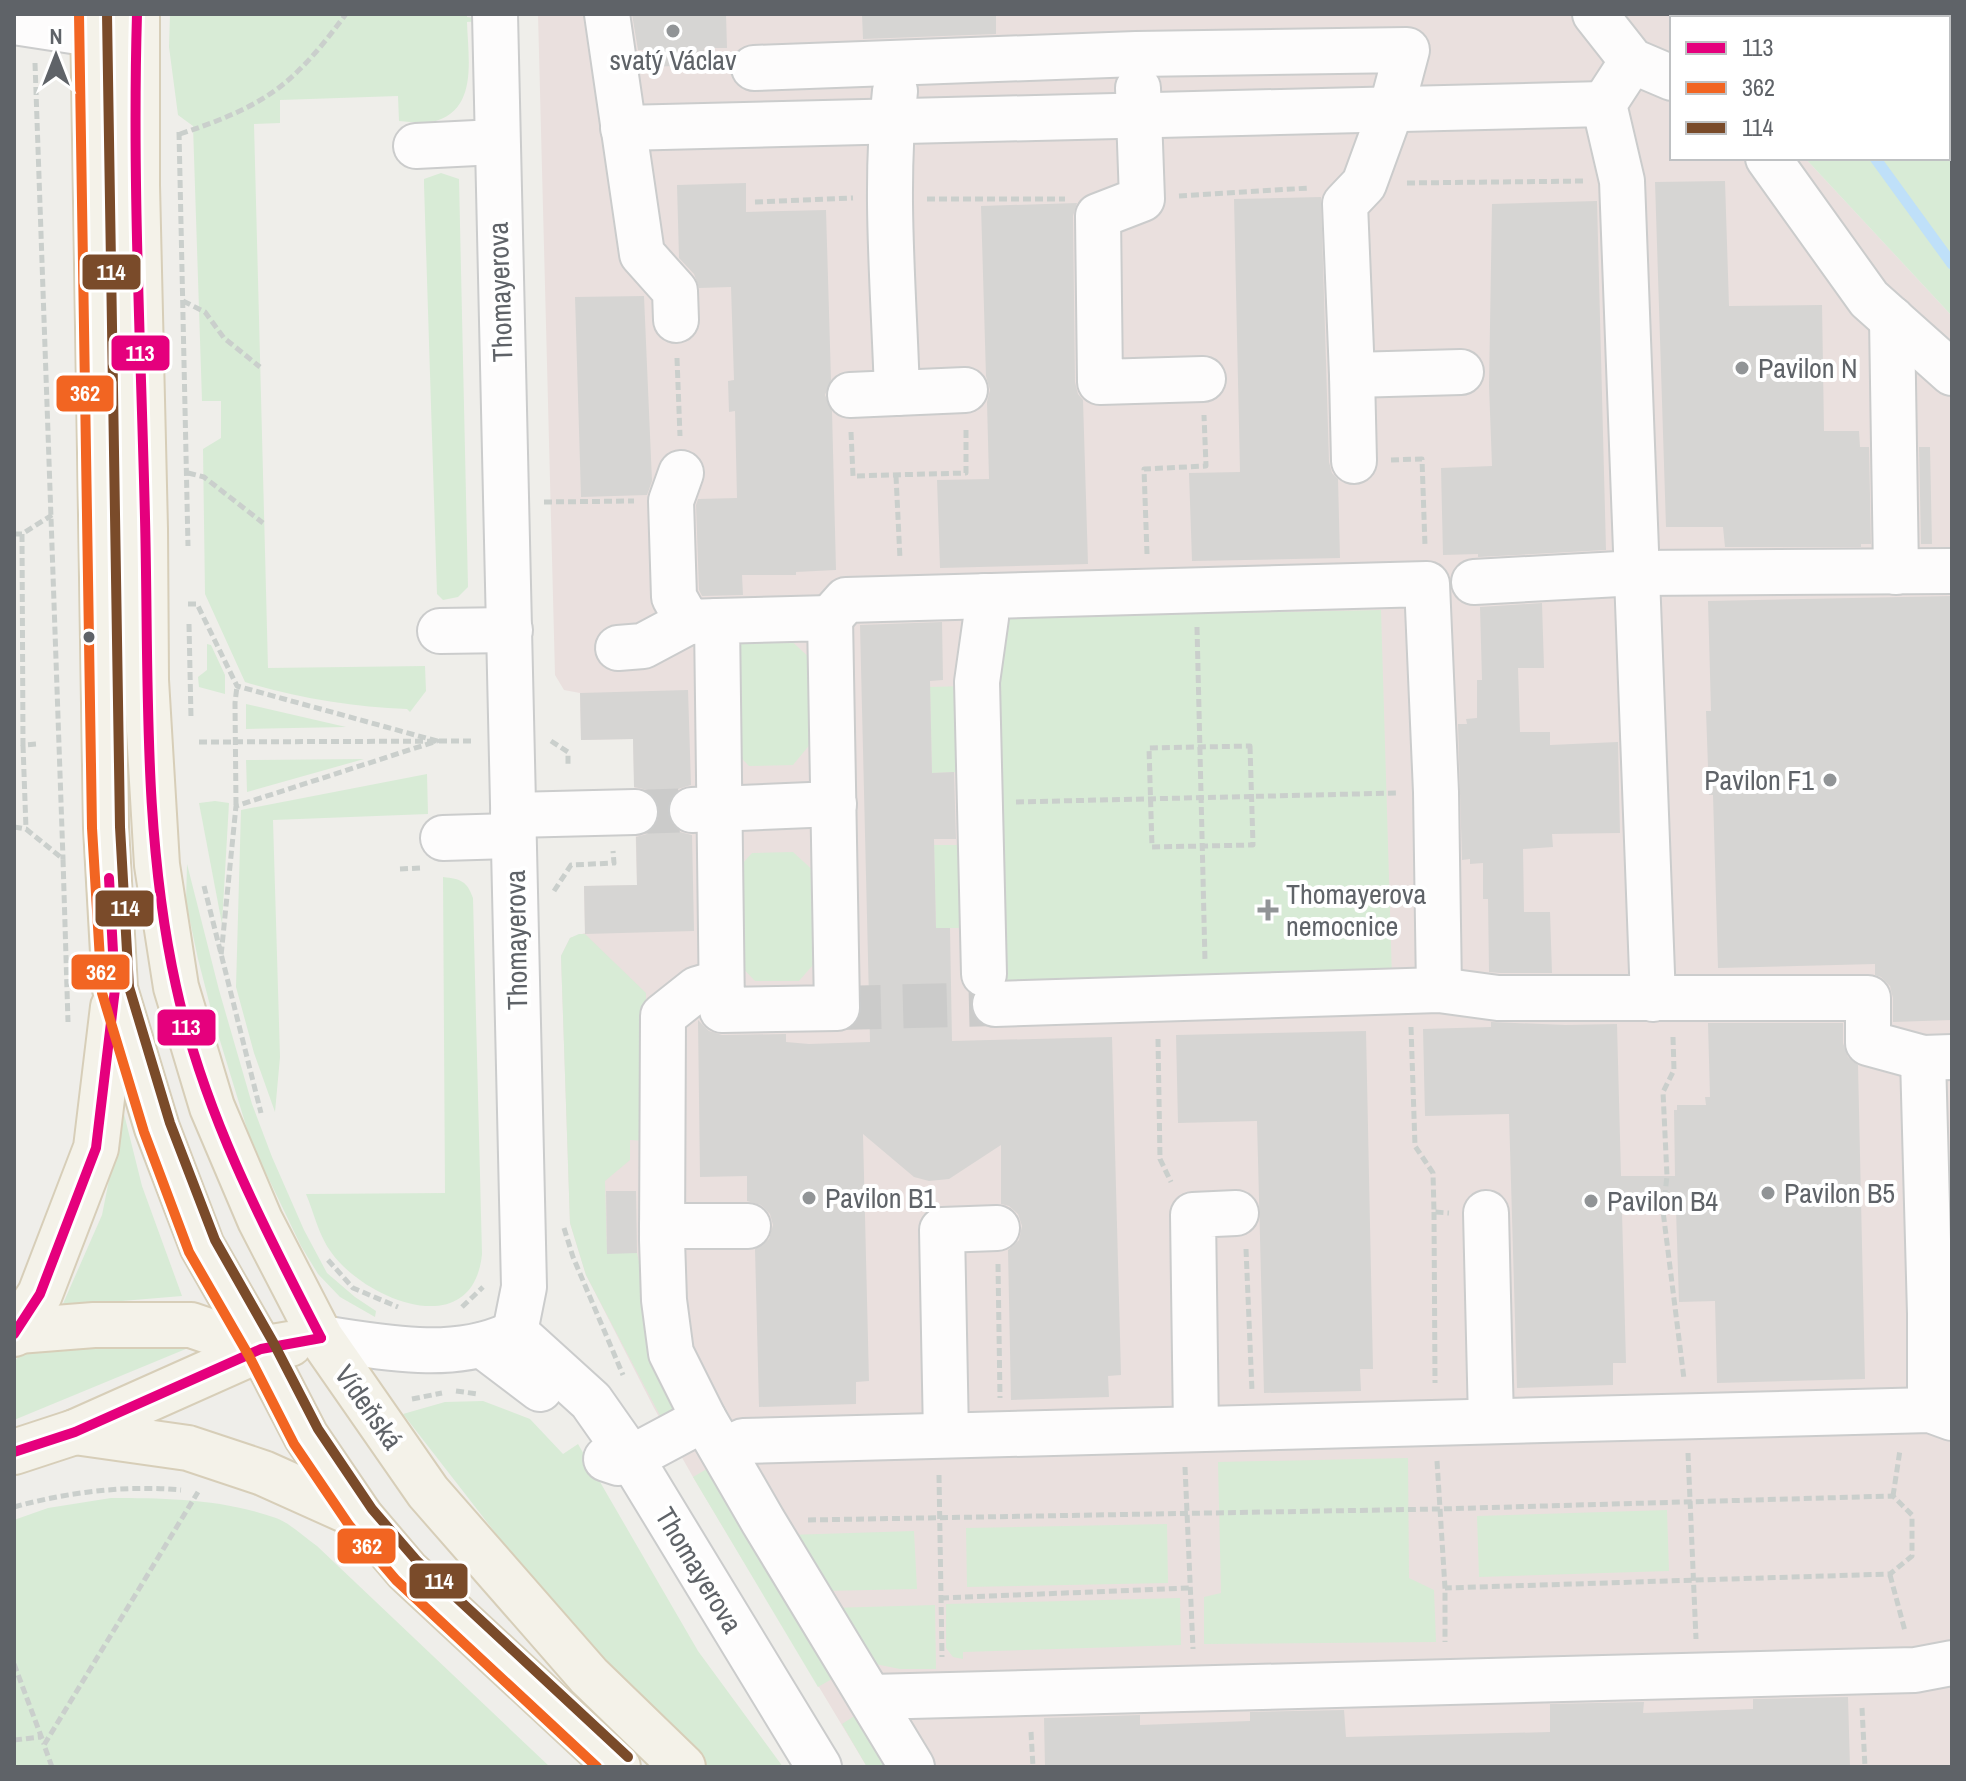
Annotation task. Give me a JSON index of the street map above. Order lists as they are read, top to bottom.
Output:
{
  "streets": {
    "main road": ["Vídeňská"],
    "street": ["Thomayerova"]
  },
  "places": {
    "other": [
      "svatý Václav",
      "Pavilon N",
      "Pavilon F1",
      "Pavilon B5",
      "Pavilon B1",
      "Pavilon B4"
    ],
    "health": ["Thomayerova nemocnice"]
  },
  "lines": ["transit line 113", "transit line 362", "transit line 114"],
  "legend": ["113", "362", "114"],
  "north": "top"
}
